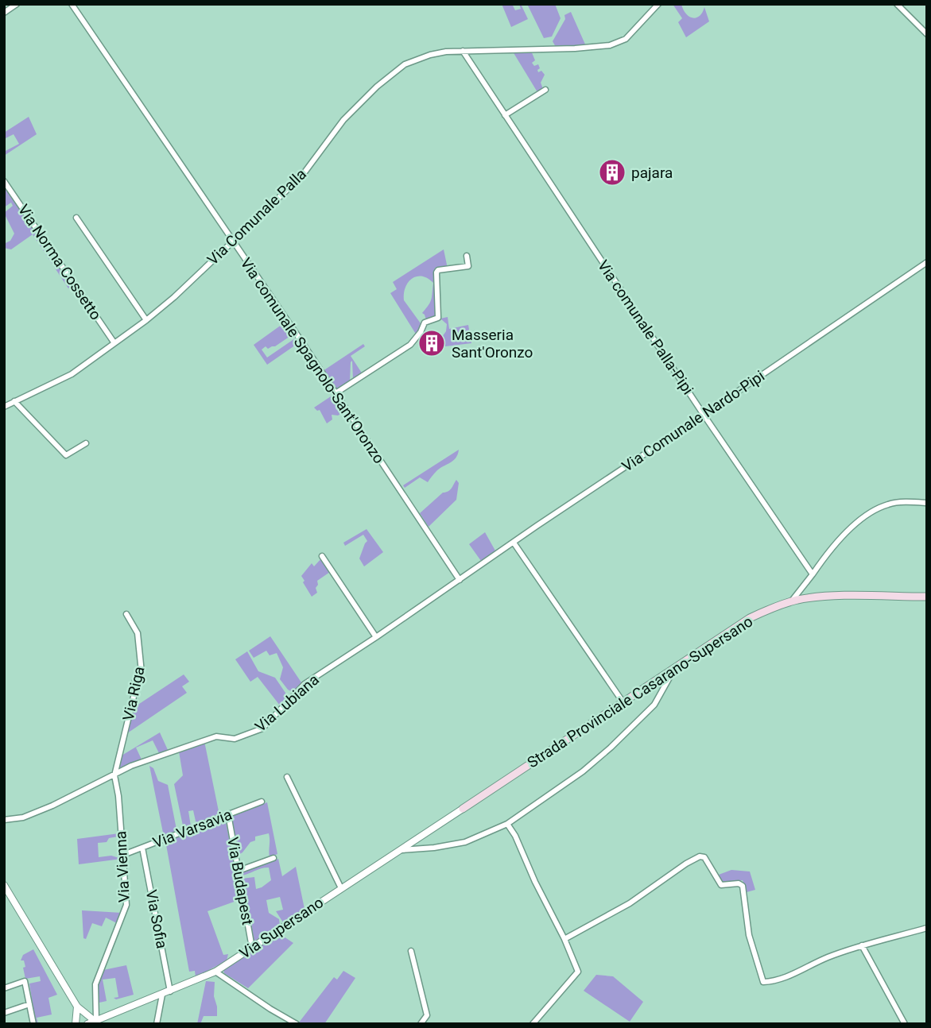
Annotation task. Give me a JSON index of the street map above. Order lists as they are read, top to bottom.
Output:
{
  "streets": {
    "main road": ["Strada Provinciale Casarano-Supersano"],
    "street": [
      "Via Comunale Palla",
      "Via Norma Cossetto",
      "Via comunale Palla-Pipi",
      "Via comunale Spagnolo-Sant'Oronzo",
      "Via Comunale Nardo-Pipi",
      "Via Riga",
      "Via Lubiana",
      "Via Varsavia",
      "Via Vienna",
      "Via Budapest",
      "Via Sofia",
      "Via Supersano"
    ]
  },
  "crossings": [
    ["Via Comunale Palla", "Via Norma Cossetto"],
    ["Via Comunale Palla", "Via comunale Palla-Pipi"],
    ["Via Comunale Palla", "Via comunale Spagnolo-Sant'Oronzo"],
    ["Via comunale Palla-Pipi", "Via Comunale Nardo-Pipi"],
    ["Via comunale Spagnolo-Sant'Oronzo", "Via Comunale Nardo-Pipi"],
    ["Via comunale Spagnolo-Sant'Oronzo", "Via Lubiana"],
    ["Via Comunale Nardo-Pipi", "Via Lubiana"],
    ["Strada Provinciale Casarano-Supersano", "Via Supersano"],
    ["Via Riga", "Via Lubiana"],
    ["Via Riga", "Via Vienna"],
    ["Via Lubiana", "Via Vienna"],
    ["Via Varsavia", "Via Vienna"],
    ["Via Varsavia", "Via Budapest"],
    ["Via Varsavia", "Via Sofia"],
    ["Via Vienna", "Via Supersano"],
    ["Via Budapest", "Via Supersano"],
    ["Via Sofia", "Via Supersano"]
  ],
  "places": {
    "building": ["pajara", "Masseria Sant'Oronzo"]
  }
}
